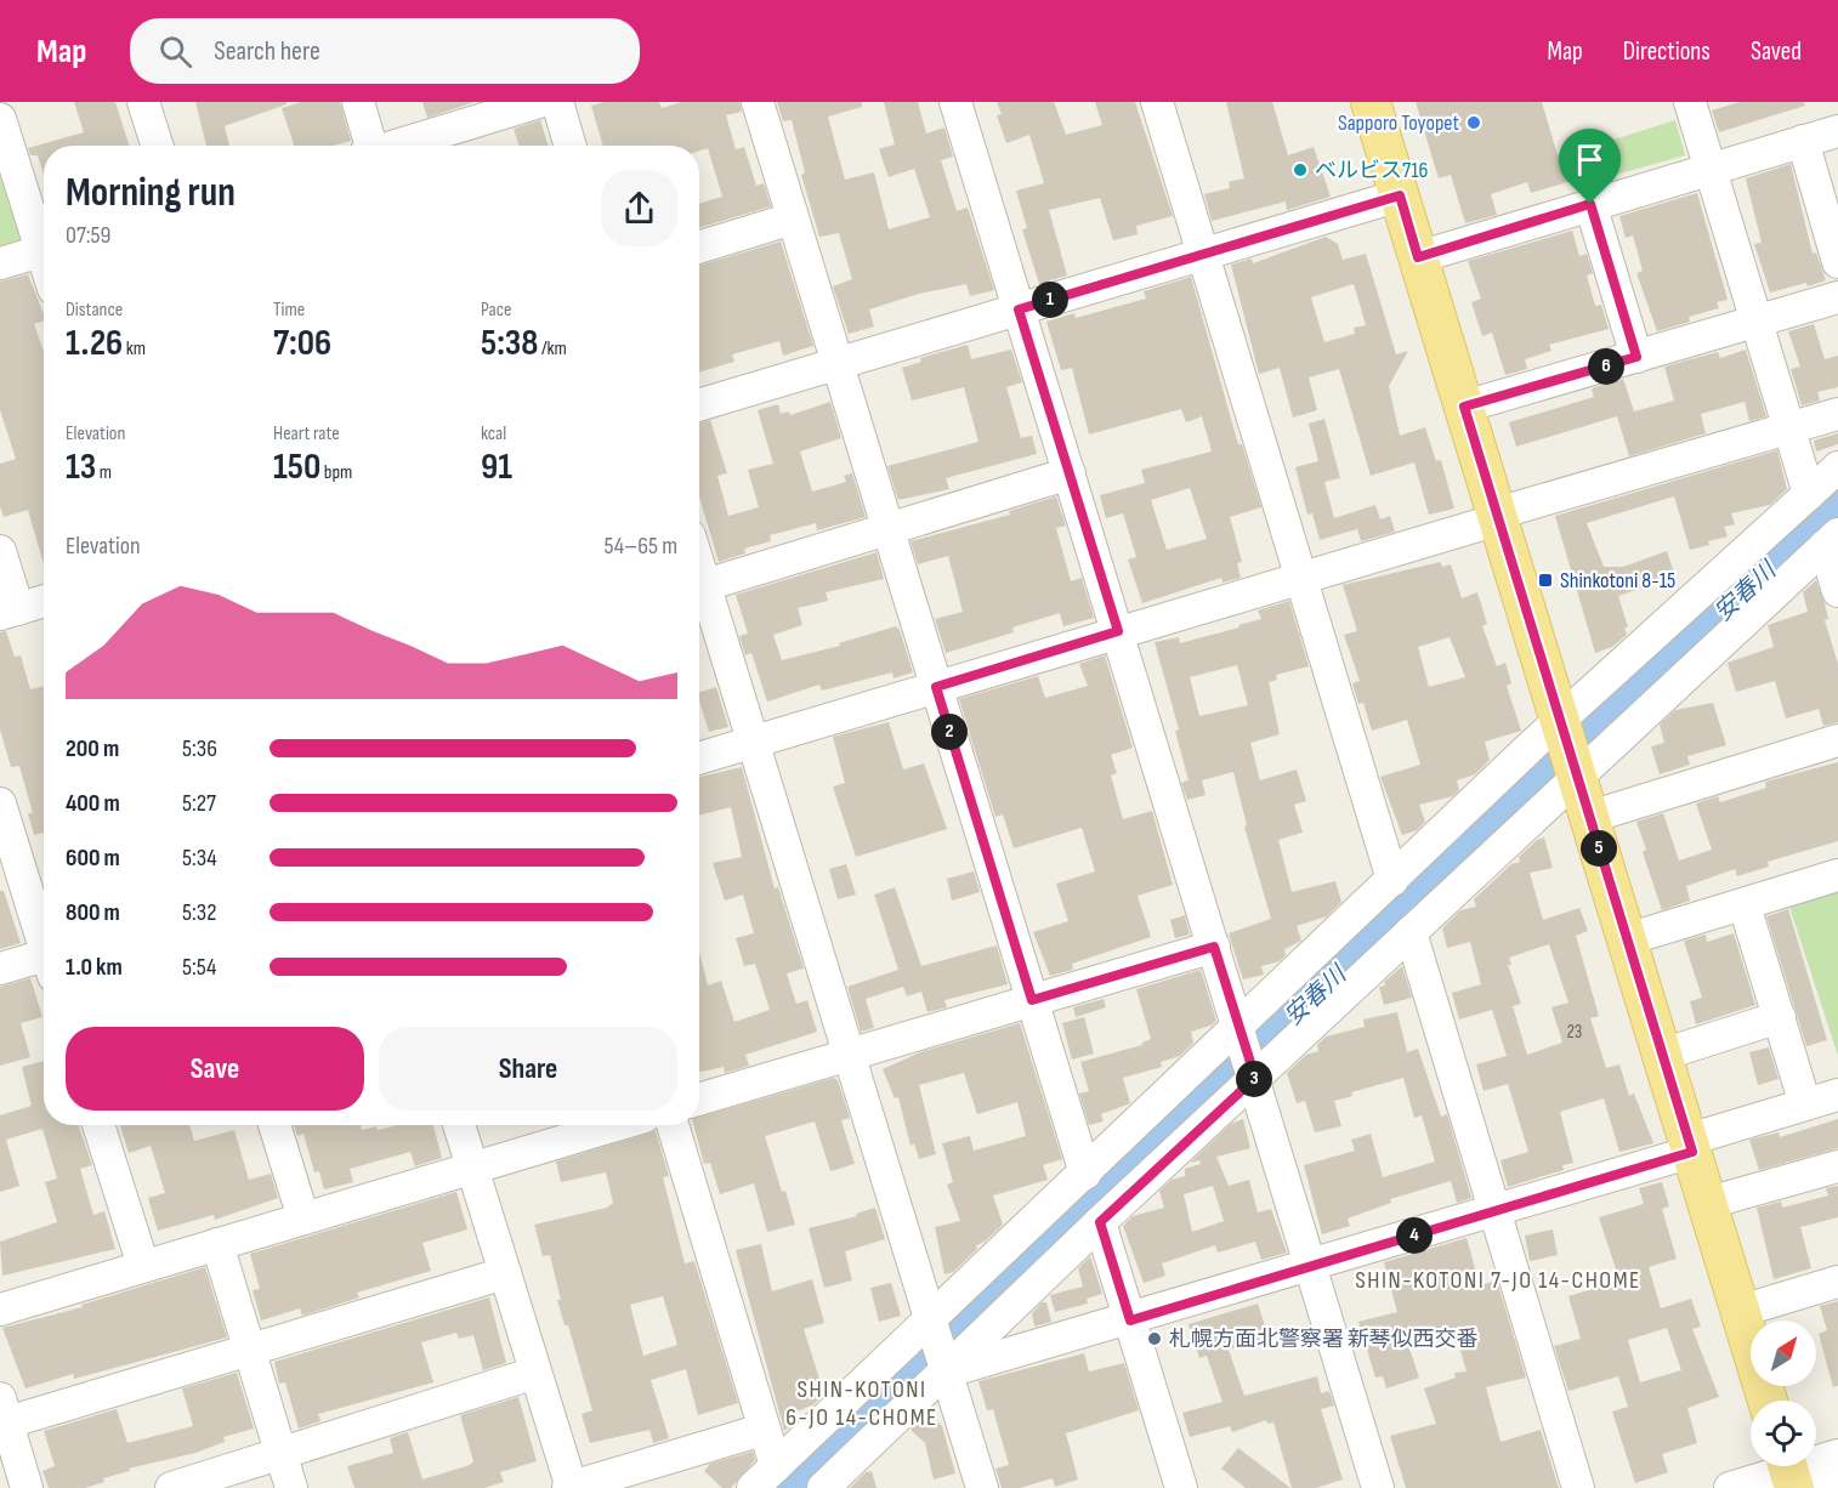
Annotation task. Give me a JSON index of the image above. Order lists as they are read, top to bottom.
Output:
{
  "districts": ["SHIN-KOTONI 7-JO 14-CHOME", "SHIN-KOTONI 6-JO 14-CHOME"],
  "water": ["安春川"],
  "places": {
    "other": ["Sapporo Toyopet", "ベルビス716", "札幌方面北警察署 新琴似西交番"],
    "transit": ["Shinkotoni 8-15"]
  },
  "house_numbers": ["23"],
  "north": "top right",
  "page": {
    "header": "Map",
    "search": "Search here",
    "nav": ["Map", "Directions", "Saved"],
    "heading": ["Morning run", "07:59"],
    "stats": [
      ["Distance", "1.26 km"],
      ["Time", "7:06"],
      ["Pace", "5:38 /km"],
      ["Elevation", "13 m"],
      ["Heart rate", "150 bpm"],
      ["kcal", "91"]
    ],
    "pins": [
      "1",
      "6",
      "2",
      "5",
      "3",
      "4"
    ],
    "chart": ["Elevation", "54–65 m"],
    "list": [
      {
        "name": "200 m",
        "note": "5:36"
      },
      {
        "name": "400 m",
        "note": "5:27"
      },
      {
        "name": "600 m",
        "note": "5:34"
      },
      {
        "name": "800 m",
        "note": "5:32"
      },
      {
        "name": "1.0 km",
        "note": "5:54"
      }
    ],
    "buttons": ["Save", "Share"]
  }
}
